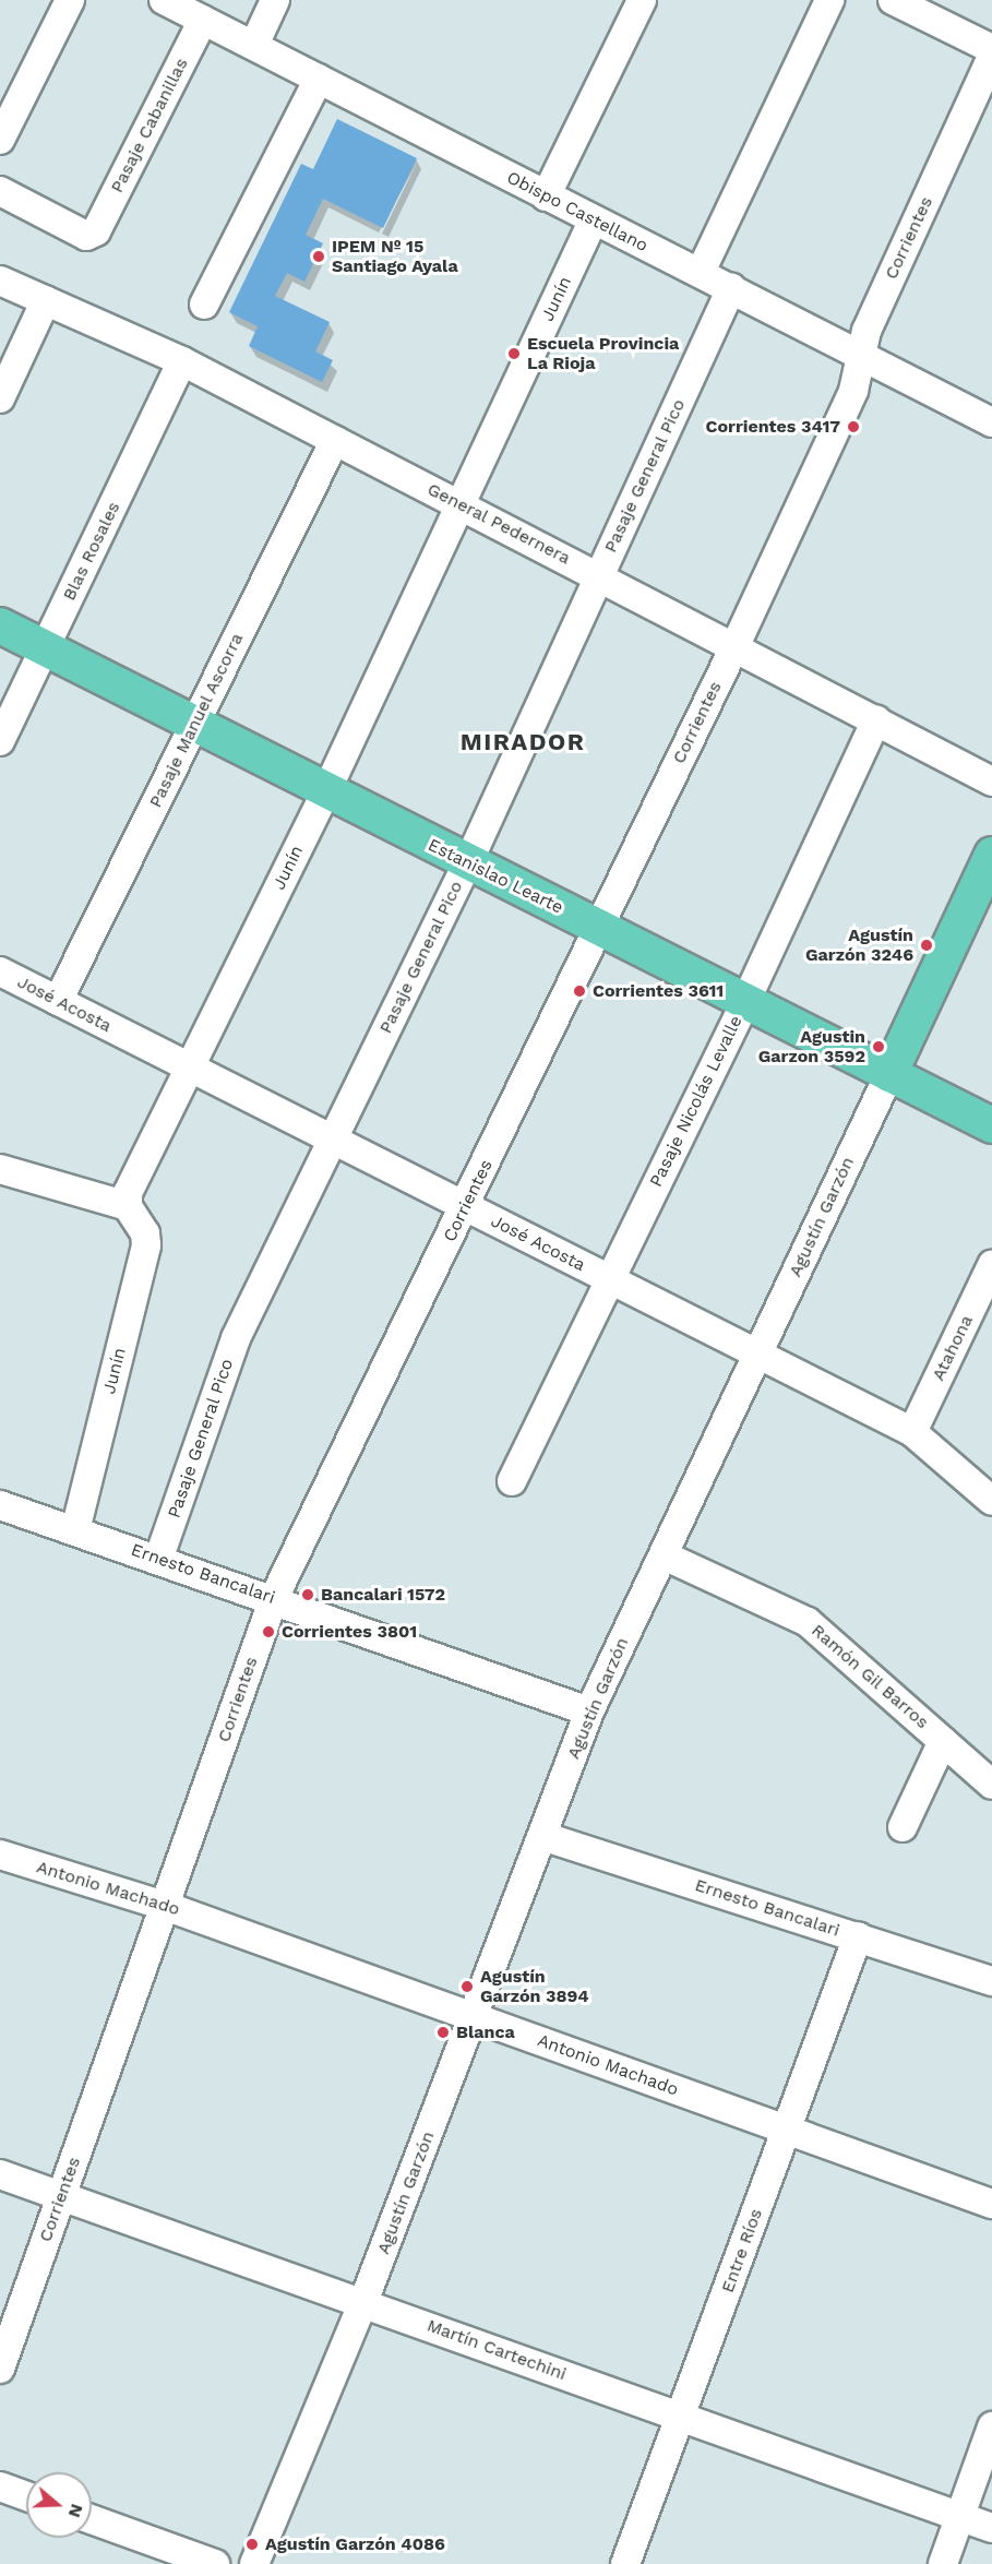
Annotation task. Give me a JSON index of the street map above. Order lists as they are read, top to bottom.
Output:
{
  "streets": {
    "main road": ["Estanislao Learte", "Agustín Garzón"],
    "street": [
      "Pasaje Cabanillas",
      "Obispo Castellano",
      "Corrientes",
      "Junín",
      "Pasaje General Pico",
      "General Pedernera",
      "Blas Rosales",
      "Pasaje Manuel Ascorra",
      "José Acosta",
      "Pasaje Nicolás Levalle",
      "Atahona",
      "Ernesto Bancalari",
      "Ramón Gil Barros",
      "Antonio Machado",
      "Entre Ríos",
      "Martín Cartechini"
    ]
  },
  "crossings": [
    ["Pasaje Cabanillas", "Obispo Castellano"],
    ["Obispo Castellano", "Corrientes"],
    ["Obispo Castellano", "Junín"],
    ["Obispo Castellano", "Pasaje General Pico"],
    ["Corrientes", "General Pedernera"],
    ["Corrientes", "Estanislao Learte"],
    ["Corrientes", "José Acosta"],
    ["Corrientes", "Ernesto Bancalari"],
    ["Corrientes", "Antonio Machado"],
    ["Corrientes", "Martín Cartechini"],
    ["Junín", "General Pedernera"],
    ["Junín", "Estanislao Learte"],
    ["Junín", "José Acosta"],
    ["Junín", "Ernesto Bancalari"],
    ["Pasaje General Pico", "General Pedernera"],
    ["Pasaje General Pico", "Estanislao Learte"],
    ["Pasaje General Pico", "José Acosta"],
    ["Pasaje General Pico", "Ernesto Bancalari"],
    ["General Pedernera", "Blas Rosales"],
    ["General Pedernera", "Pasaje Manuel Ascorra"],
    ["General Pedernera", "Pasaje Nicolás Levalle"],
    ["Blas Rosales", "Estanislao Learte"],
    ["Pasaje Manuel Ascorra", "Estanislao Learte"],
    ["Pasaje Manuel Ascorra", "José Acosta"],
    ["Estanislao Learte", "Pasaje Nicolás Levalle"],
    ["Estanislao Learte", "Agustín Garzón"],
    ["José Acosta", "Pasaje Nicolás Levalle"],
    ["José Acosta", "Agustín Garzón"],
    ["José Acosta", "Atahona"],
    ["Agustín Garzón", "Ernesto Bancalari"],
    ["Agustín Garzón", "Ramón Gil Barros"],
    ["Agustín Garzón", "Antonio Machado"],
    ["Agustín Garzón", "Martín Cartechini"],
    ["Ernesto Bancalari", "Entre Ríos"],
    ["Antonio Machado", "Entre Ríos"],
    ["Entre Ríos", "Martín Cartechini"]
  ],
  "districts": ["MIRADOR"],
  "places": [
    "IPEM Nº 15 Santiago Ayala",
    "Escuela Provincia La Rioja",
    "Corrientes 3417",
    "Agustín Garzón 3246",
    "Corrientes 3611",
    "Agustin Garzon 3592",
    "Bancalari 1572",
    "Corrientes 3801",
    "Agustín Garzón 3894",
    "Blanca",
    "Agustín Garzón 4086"
  ],
  "north": "right"
}
